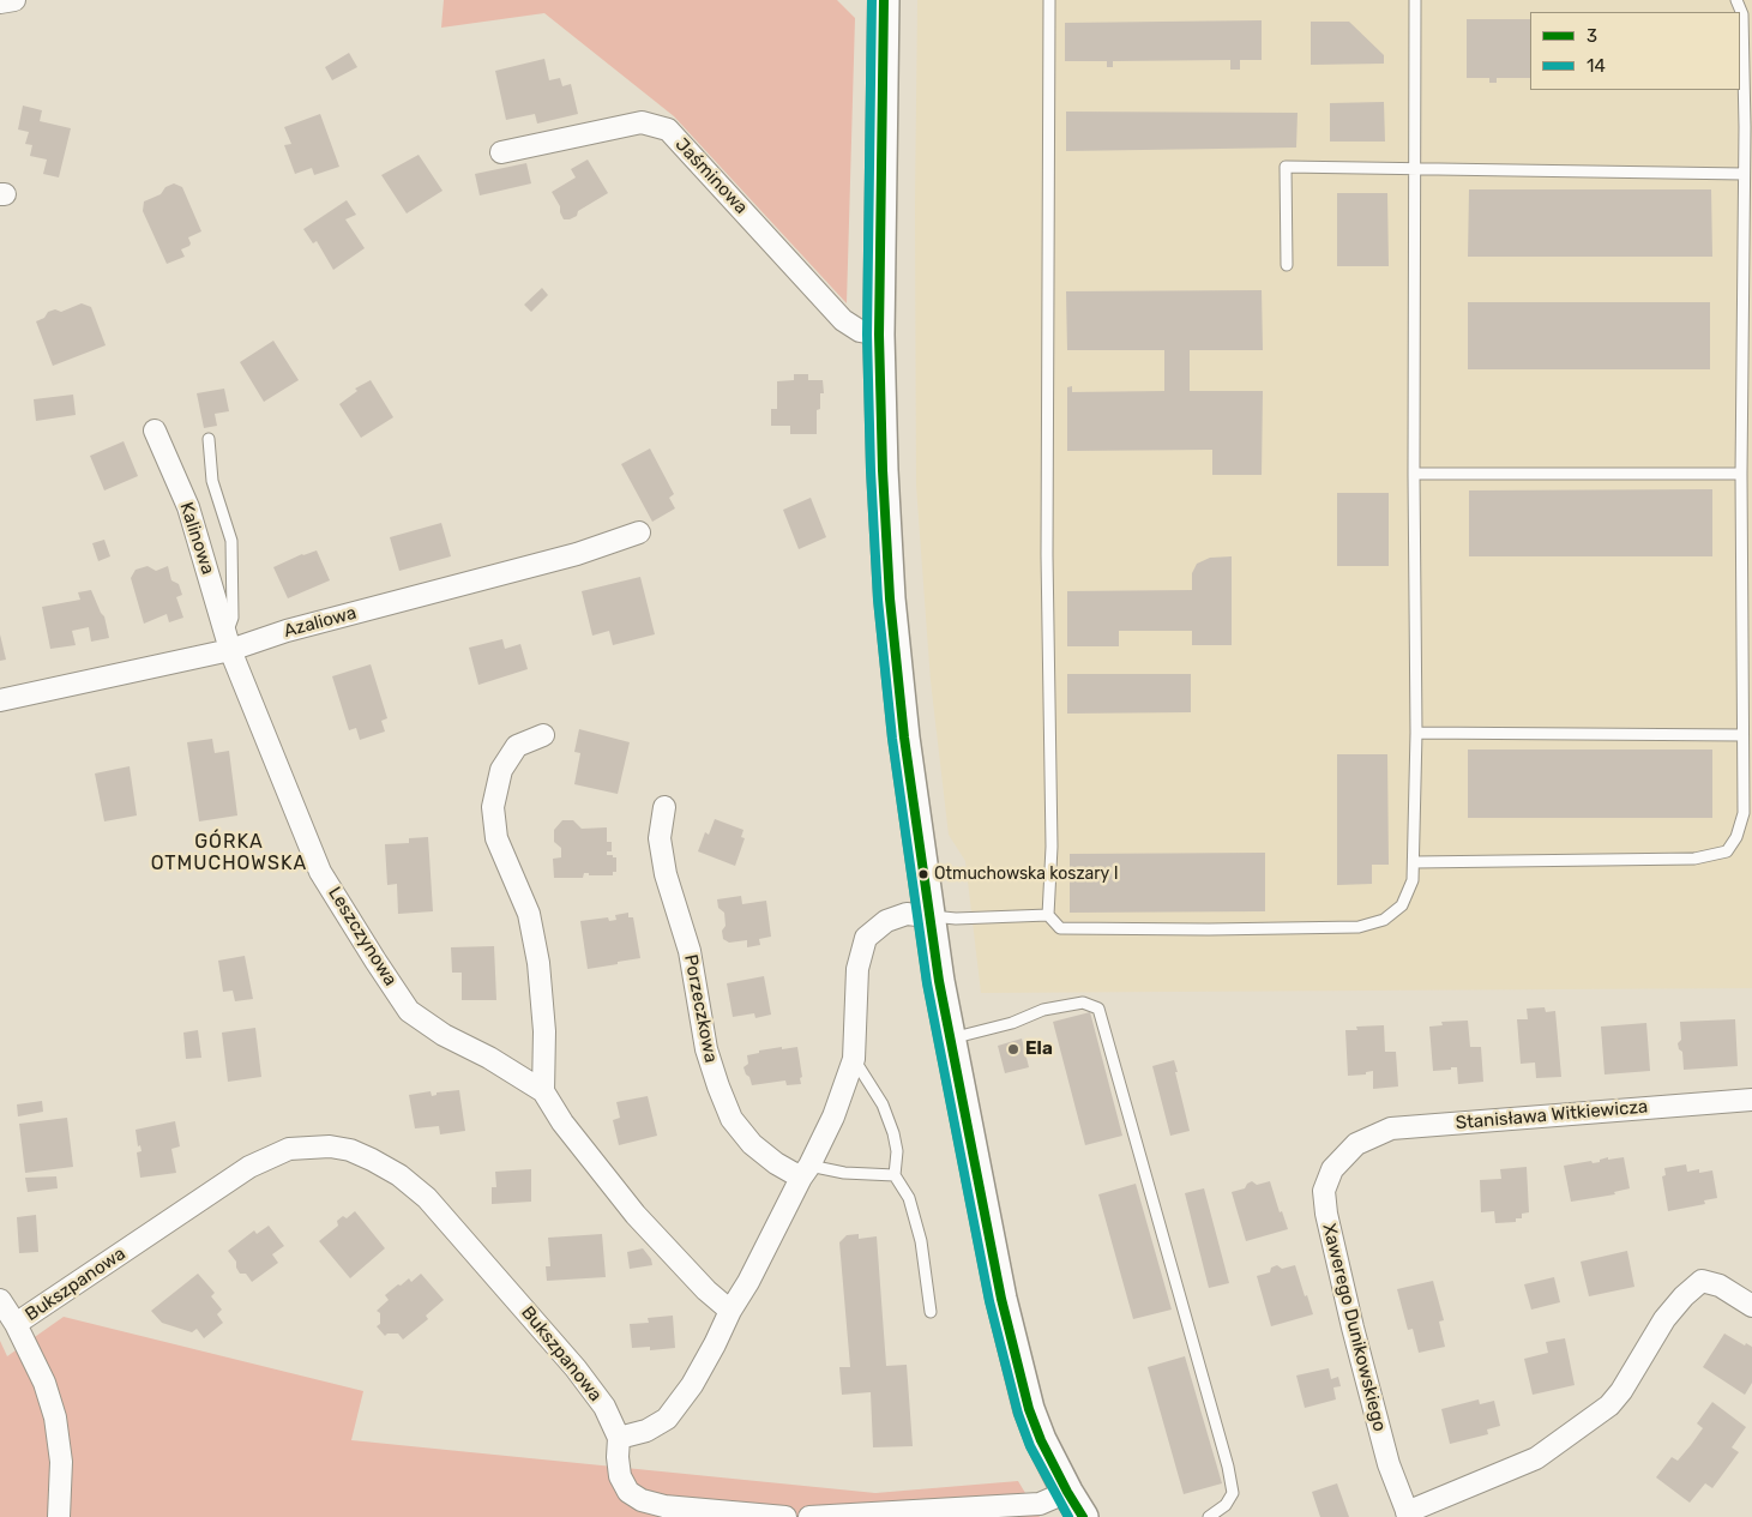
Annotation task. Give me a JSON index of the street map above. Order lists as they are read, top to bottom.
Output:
{
  "streets": {
    "street": [
      "Jaśminowa",
      "Kalinowa",
      "Azaliowa",
      "Leszczynowa",
      "Porzeczkowa",
      "Stanisława Witkiewicza",
      "Bukszpanowa",
      "Xawerego Dunikowskiego"
    ]
  },
  "crossings": [
    ["Kalinowa", "Azaliowa"],
    ["Kalinowa", "Leszczynowa"],
    ["Azaliowa", "Leszczynowa"],
    ["Stanisława Witkiewicza", "Xawerego Dunikowskiego"]
  ],
  "districts": ["GÓRKA OTMUCHOWSKA"],
  "places": ["Otmuchowska koszary I", "Ela"],
  "lines": ["transit line 3", "transit line 14"],
  "legend": ["3", "14"]
}
